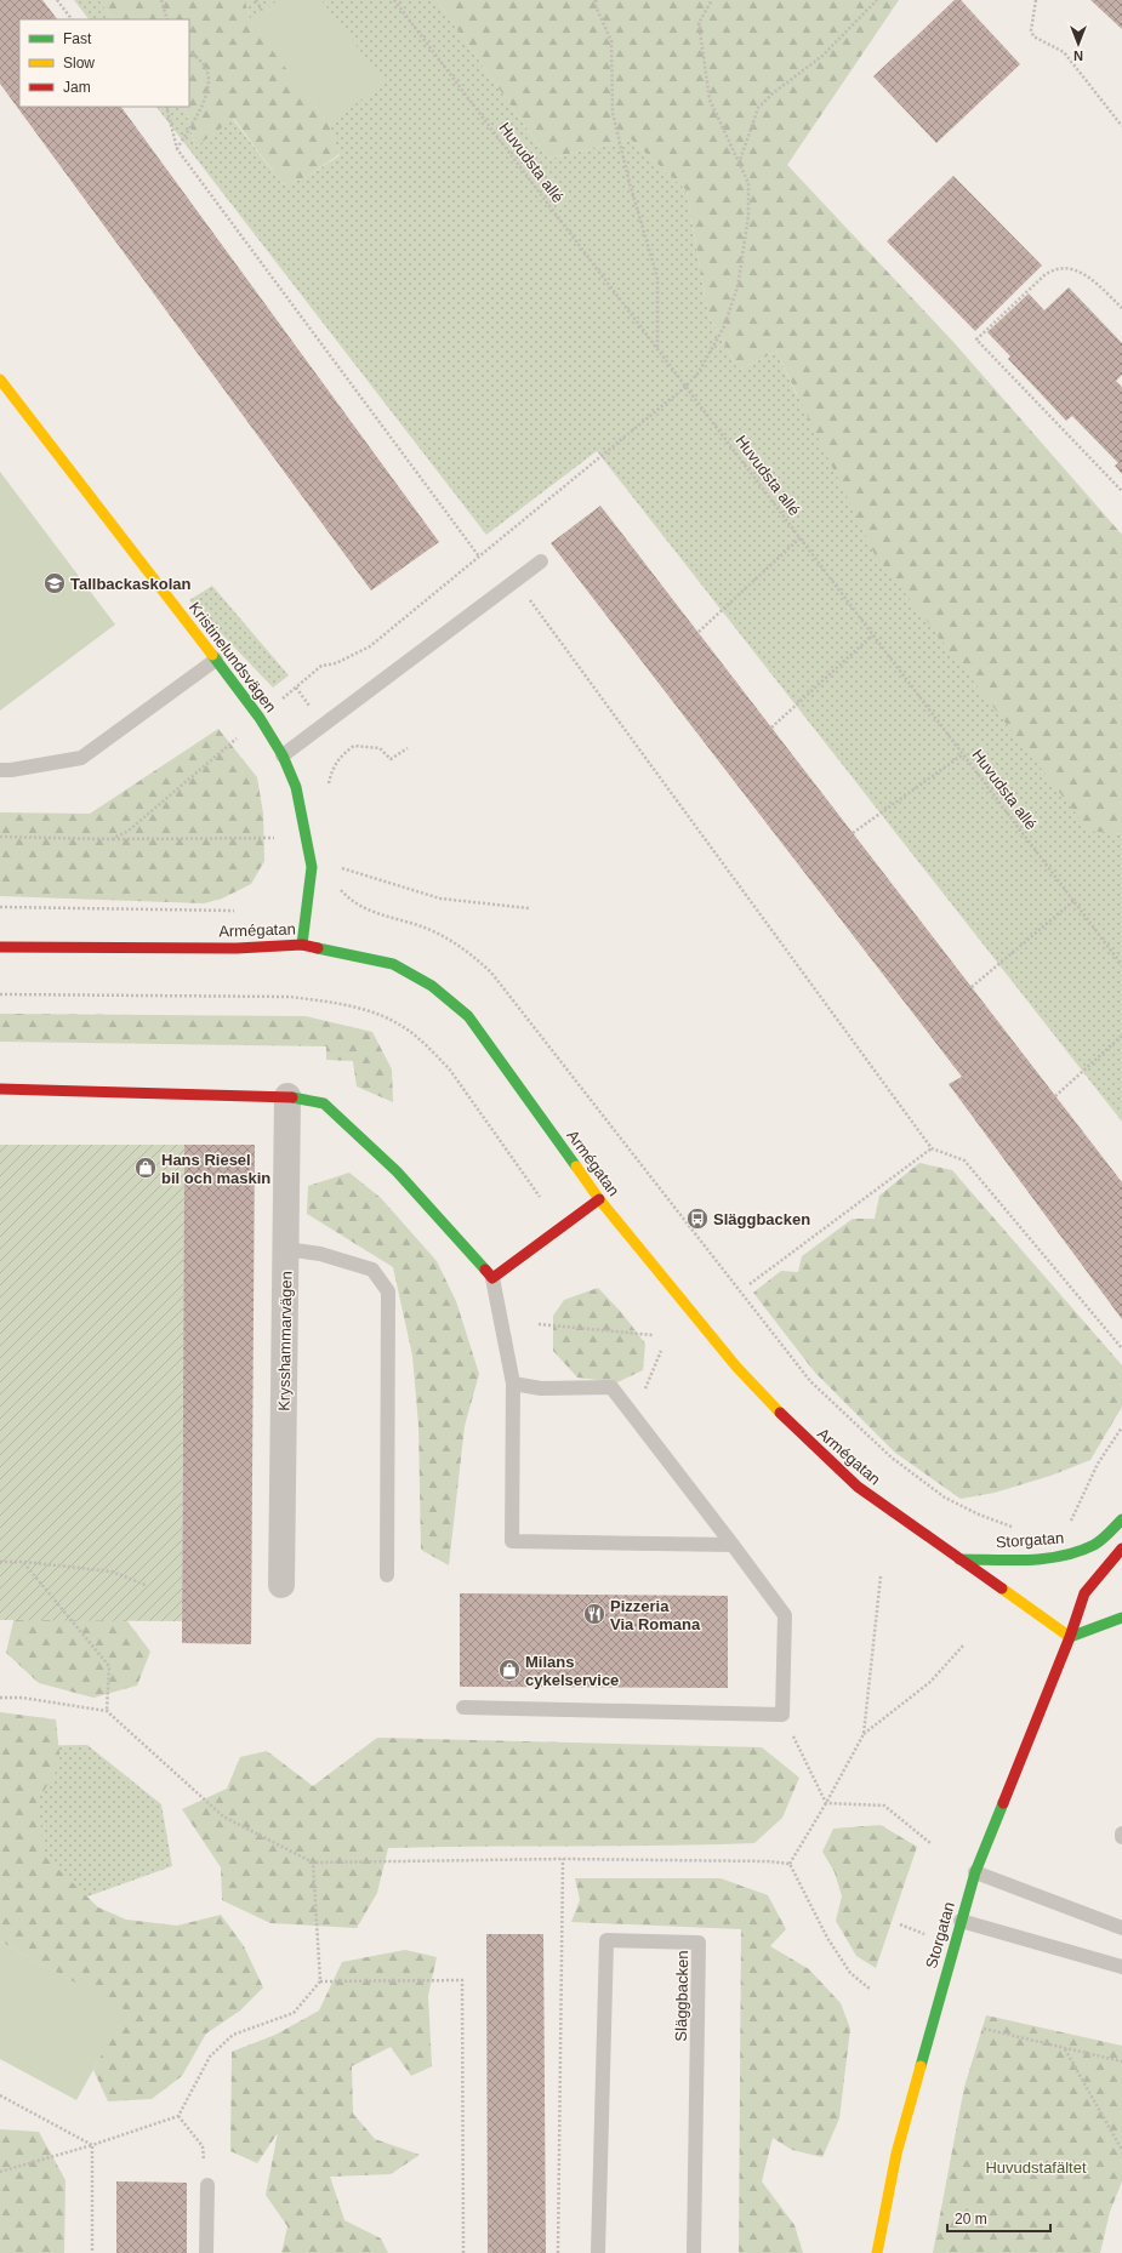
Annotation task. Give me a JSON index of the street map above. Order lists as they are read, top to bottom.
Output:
{
  "streets": {
    "street": [
      "Kristinelundsvägen",
      "Armégatan",
      "Krysshammarvägen",
      "Storgatan"
    ],
    "lane": ["Släggbacken"],
    "path": ["Huvudsta allé"]
  },
  "crossings": [
    ["Kristinelundsvägen", "Armégatan"],
    ["Armégatan", "Storgatan"]
  ],
  "parks": ["Huvudstafältet"],
  "places": {
    "school or university": ["Tallbackaskolan"],
    "shop": ["Hans Riesel bil och maskin", "Milans cykelservice"],
    "bus stop": ["Släggbacken"],
    "restaurant": ["Pizzeria Via Romana"]
  },
  "legend": ["Fast", "Slow", "Jam"],
  "scale_bar": "20 m",
  "north": "bottom"
}
